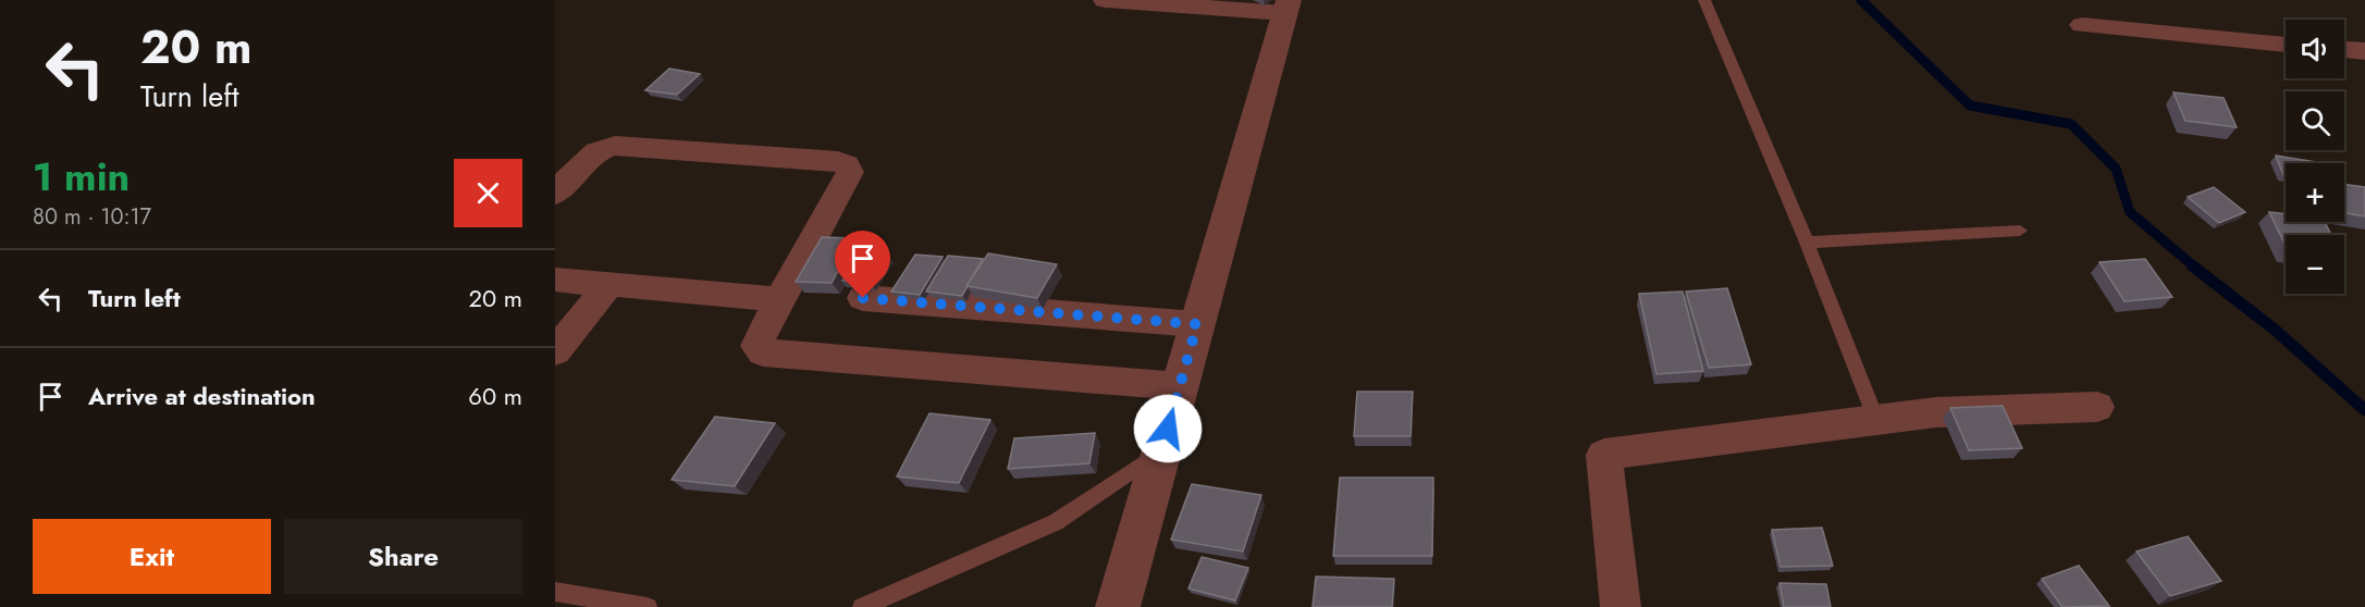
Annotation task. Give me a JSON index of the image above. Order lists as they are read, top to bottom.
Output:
{
  "page": {
    "turn": ["20 m", "Turn left"],
    "map_buttons": ["+", "−"],
    "heading": ["1 min", "80 m · 10:17"],
    "list": [
      {
        "name": "Turn left",
        "value": "20 m"
      },
      {
        "name": "Arrive at destination",
        "value": "60 m"
      }
    ],
    "buttons": ["Exit", "Share"]
  }
}
